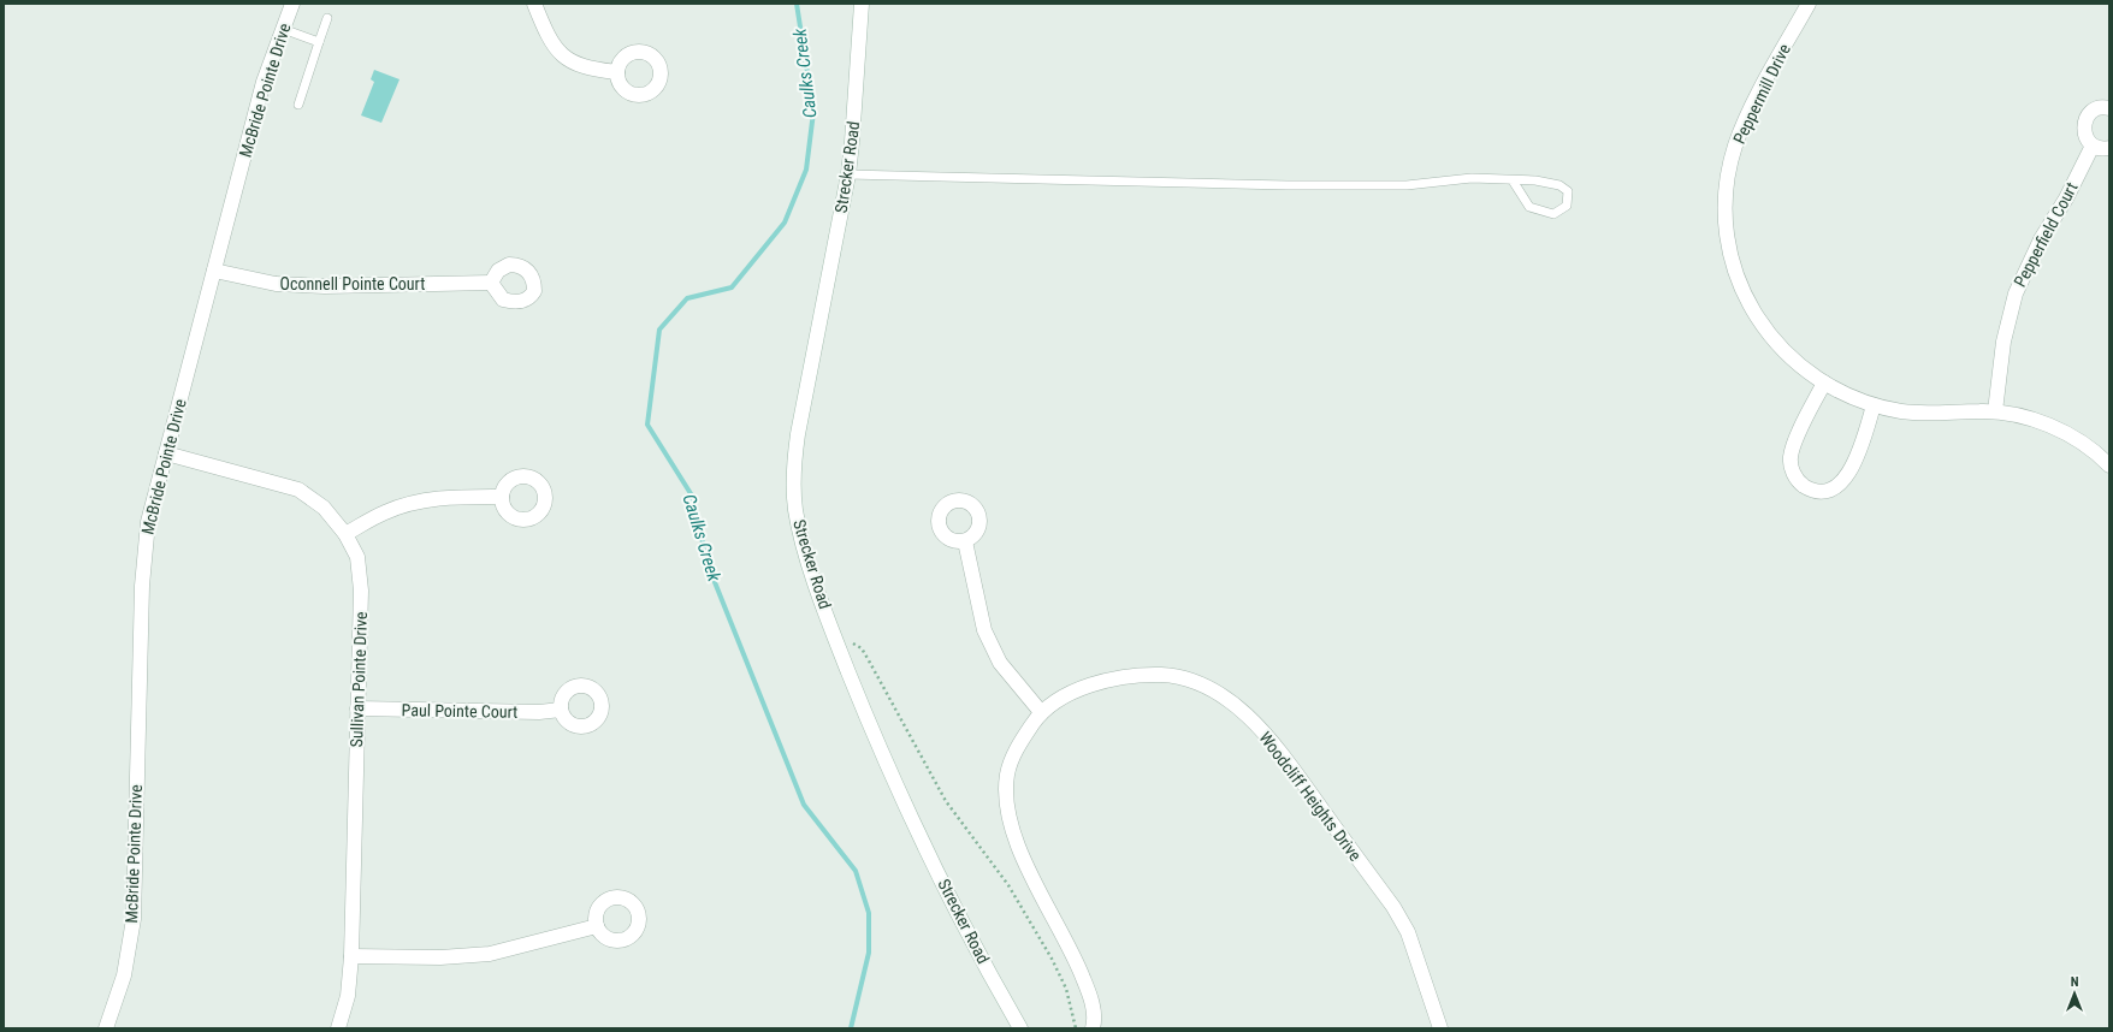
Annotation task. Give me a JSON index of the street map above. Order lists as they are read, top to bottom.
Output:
{
  "streets": {
    "street": [
      "McBride Pointe Drive",
      "Peppermill Drive",
      "Strecker Road",
      "Pepperfield Court",
      "Oconnell Pointe Court",
      "Sullivan Pointe Drive",
      "Paul Pointe Court",
      "Woodcliff Heights Drive"
    ]
  },
  "crossings": [
    ["McBride Pointe Drive", "Oconnell Pointe Court"],
    ["McBride Pointe Drive", "Sullivan Pointe Drive"],
    ["Peppermill Drive", "Pepperfield Court"],
    ["Sullivan Pointe Drive", "Paul Pointe Court"]
  ],
  "water": ["Caulks Creek"],
  "north": "top"
}
